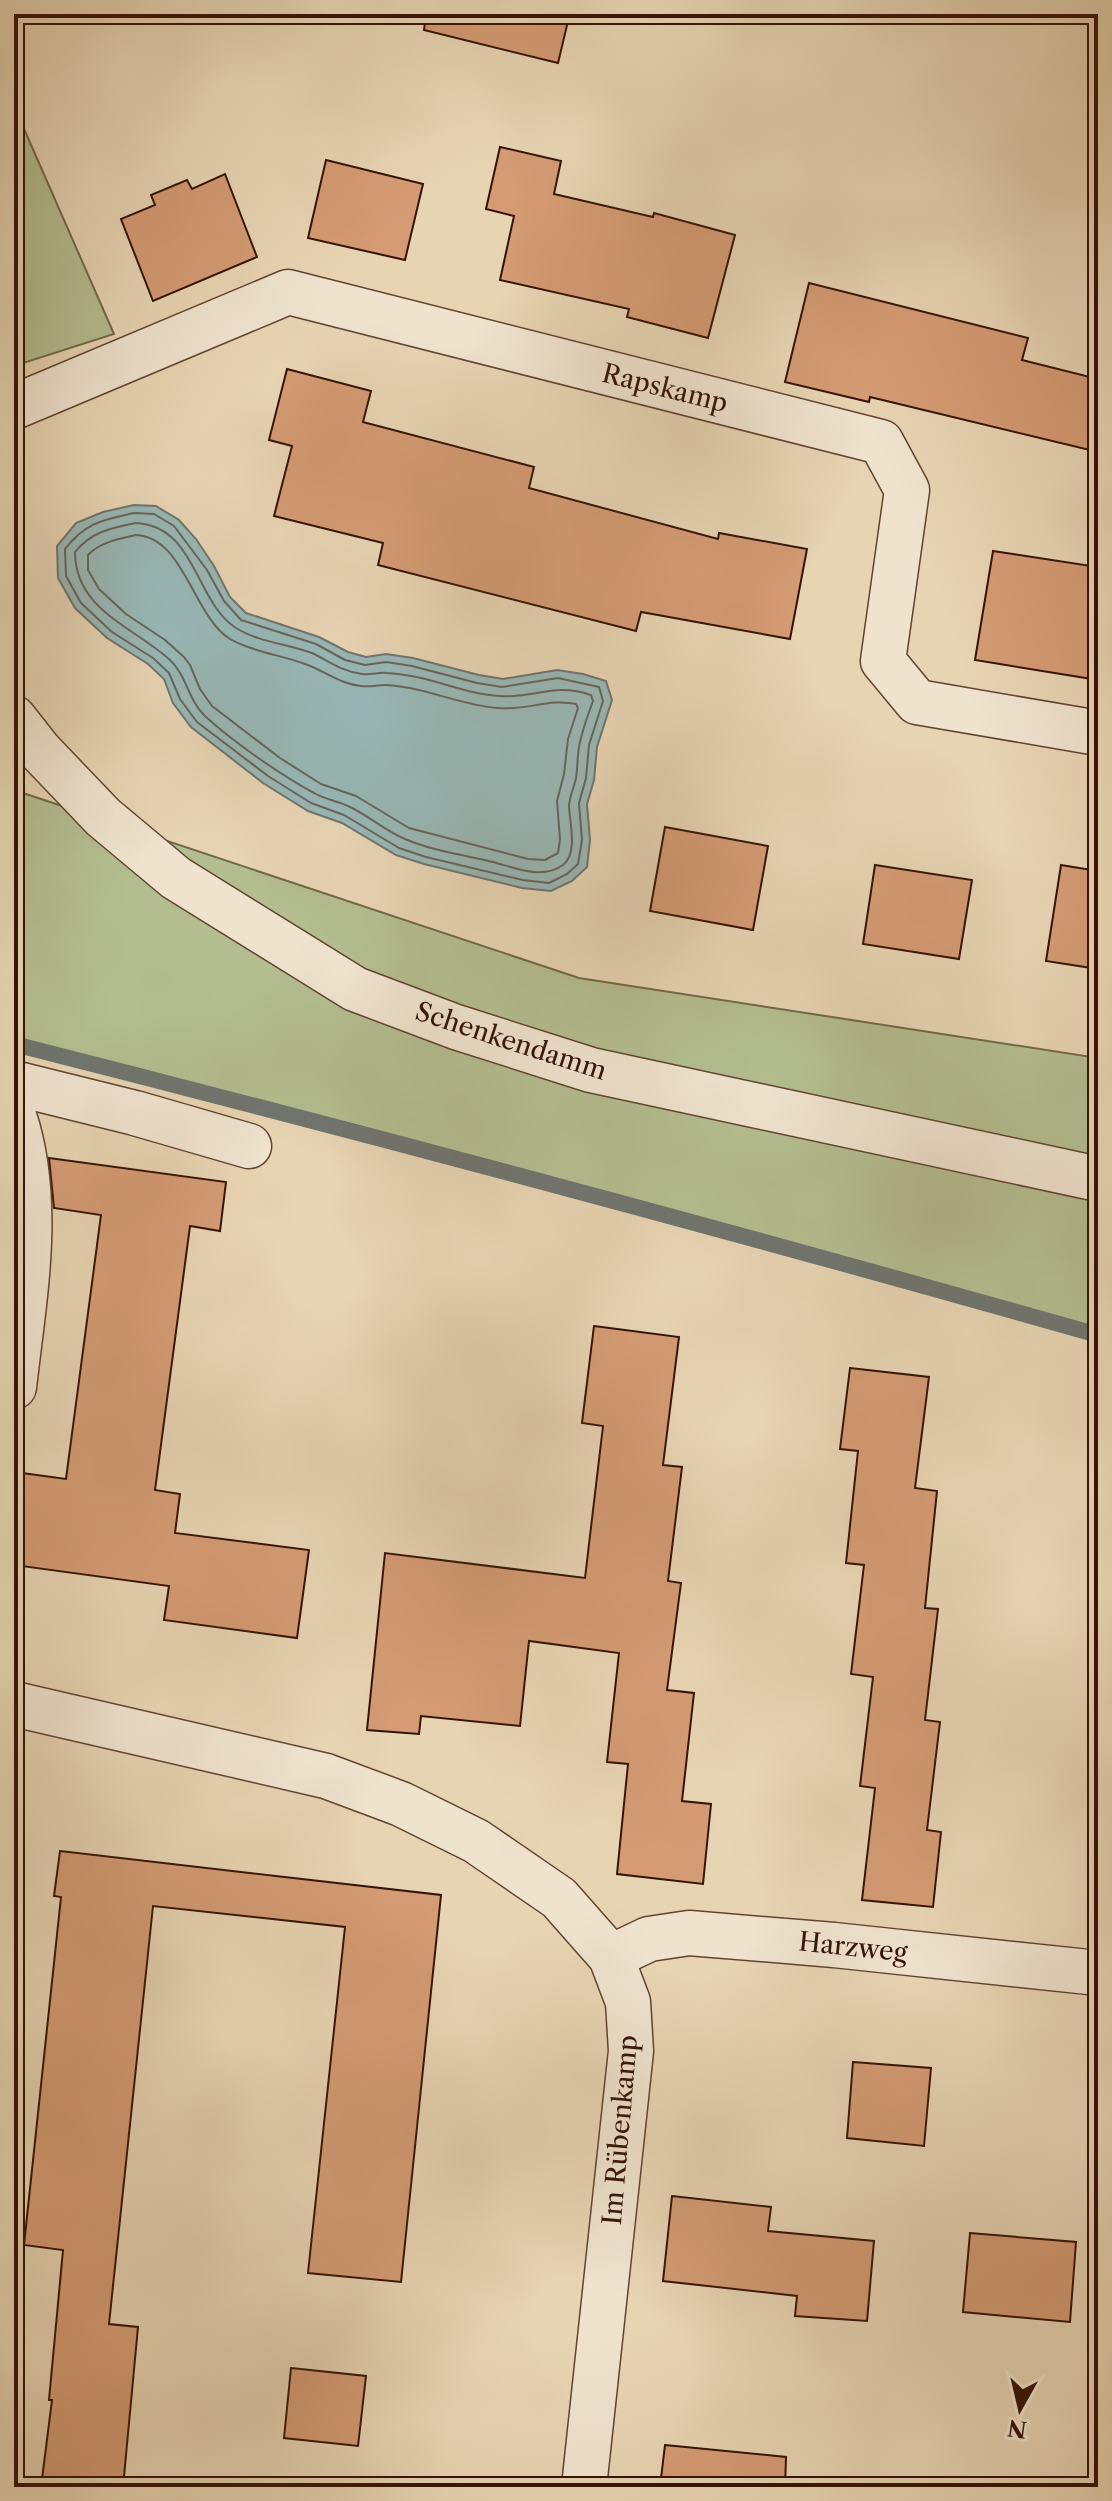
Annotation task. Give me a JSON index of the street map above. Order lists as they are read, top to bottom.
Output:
{
  "streets": {
    "street": [
      "Rapskamp",
      "Schenkendamm",
      "Harzweg",
      "Im Rübenkamp"
    ]
  },
  "crossings": [
    ["Harzweg", "Im Rübenkamp"]
  ],
  "north": "bottom"
}
